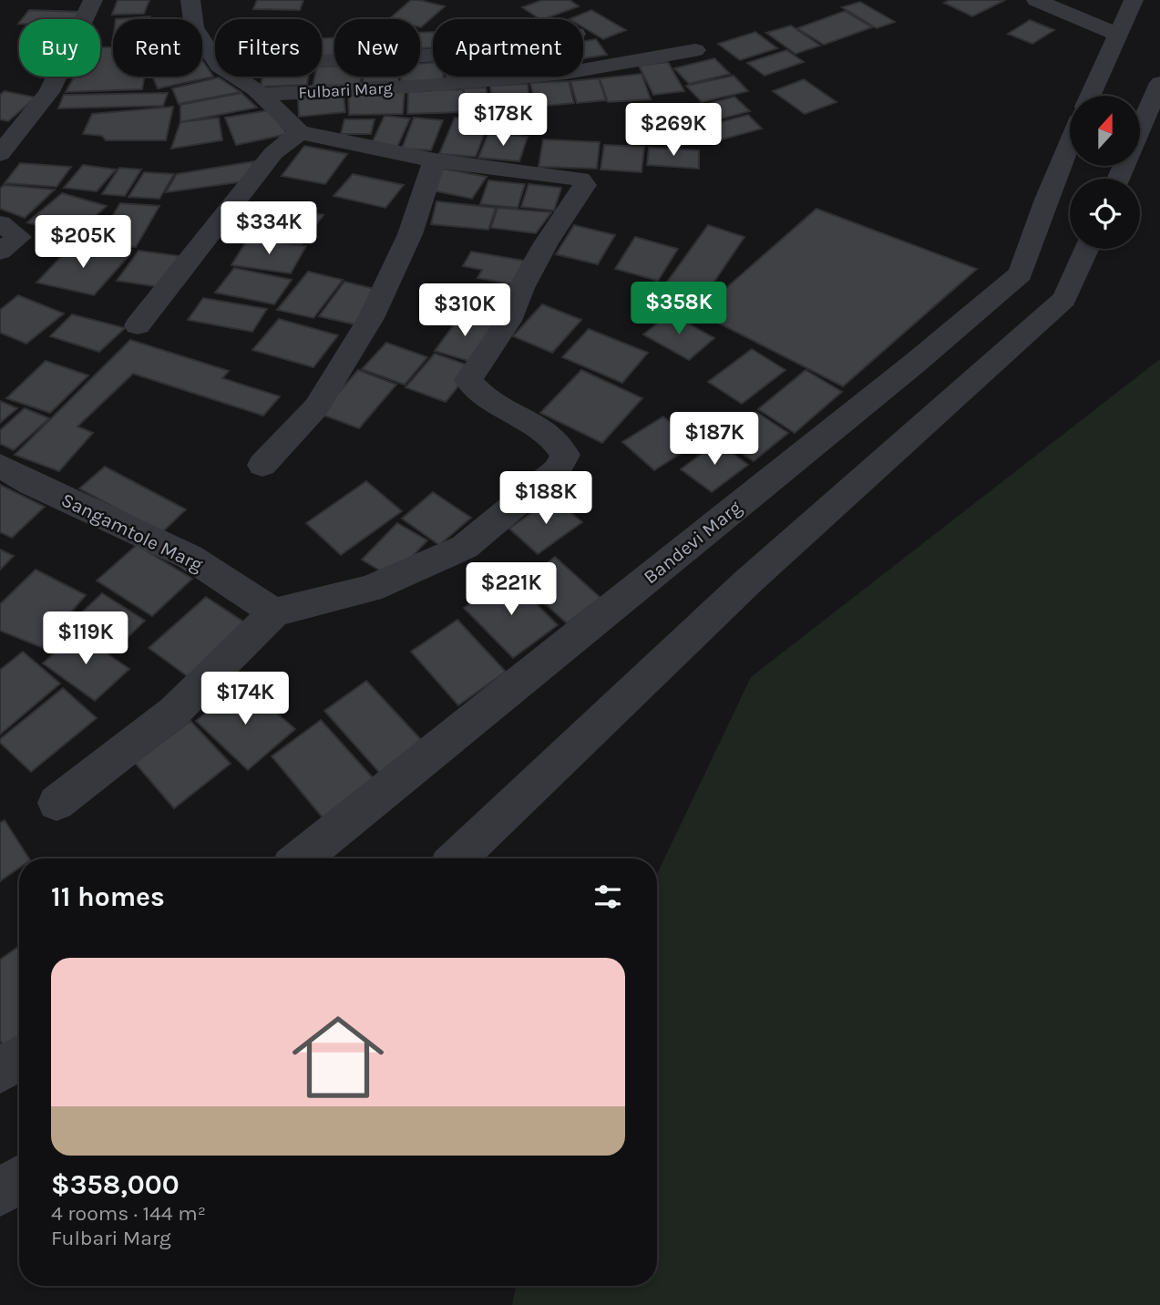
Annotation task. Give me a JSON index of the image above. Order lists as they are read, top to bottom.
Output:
{
  "streets": {
    "street": ["Fulbari Marg", "Sangamtole Marg", "Bandevi Marg"]
  },
  "north": "top",
  "page": {
    "chip": [
      "Buy",
      "Rent",
      "Filters",
      "New",
      "Apartment"
    ],
    "price": [
      "$178K",
      "$269K",
      "$334K",
      "$205K",
      "$358K",
      "$310K",
      "$187K",
      "$188K",
      "$221K",
      "$119K",
      "$174K"
    ],
    "heading": "11 homes",
    "list": [
      {
        "name": "$358,000",
        "note": "4 rooms · 144 m² · Fulbari Marg"
      }
    ]
  }
}
